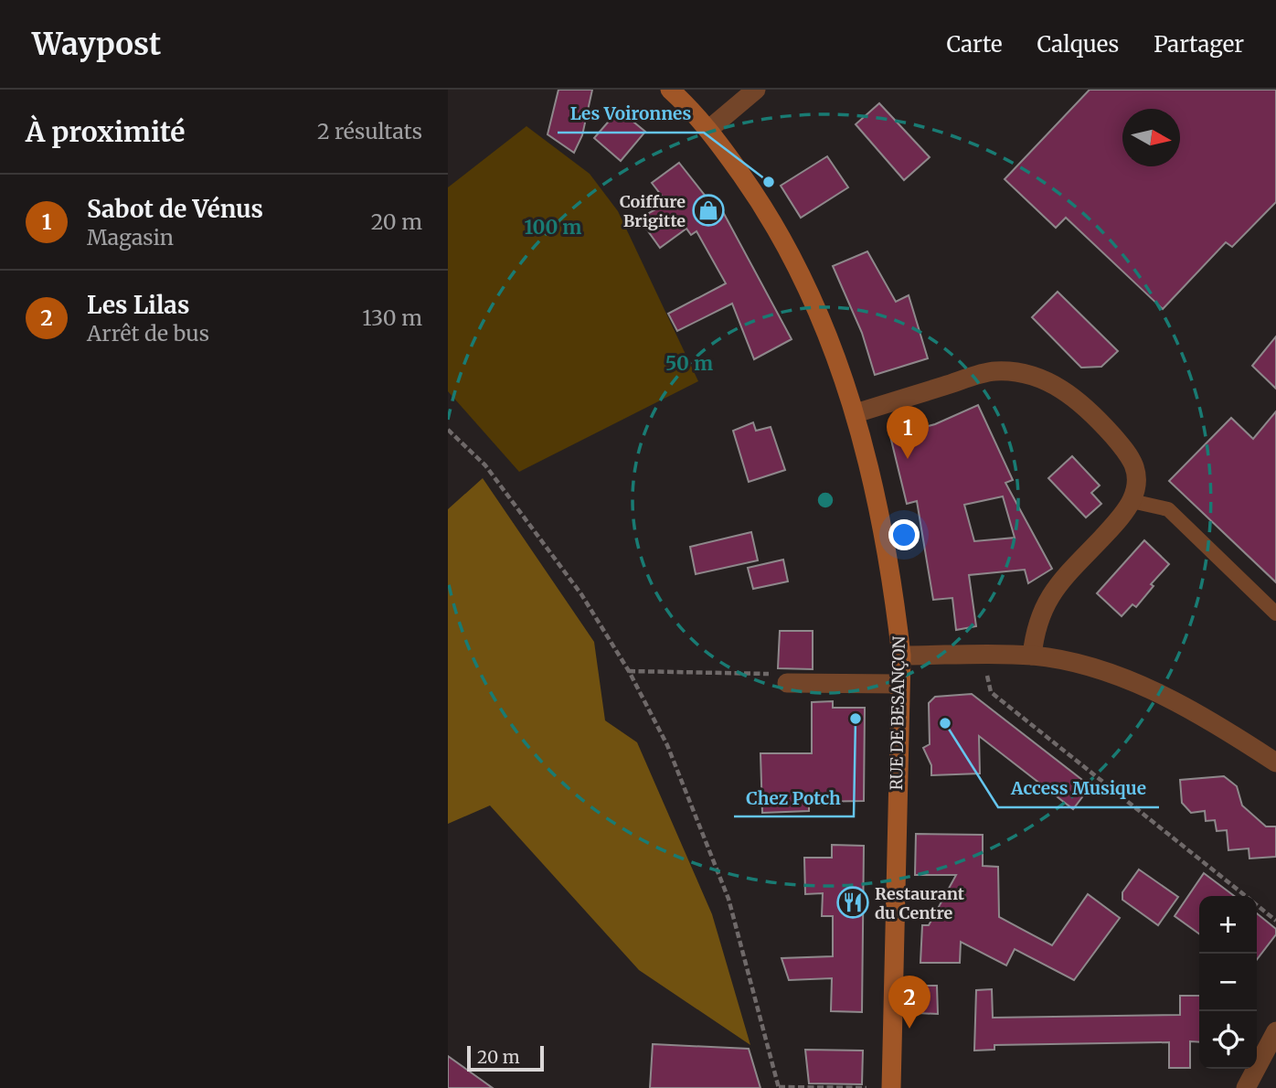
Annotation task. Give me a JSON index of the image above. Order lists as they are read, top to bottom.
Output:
{
  "streets": {
    "main road": ["RUE DE BESANÇON"]
  },
  "places": {
    "other": ["Les Voironnes", "Chez Potch", "Access Musique"],
    "shop": ["Coiffure Brigitte"],
    "restaurant": ["Restaurant du Centre"]
  },
  "scale_bar": "20 m",
  "north": "right",
  "page": {
    "header": "Waypost",
    "nav": ["Carte", "Calques", "Partager"],
    "heading": ["À proximité", "2 résultats"],
    "list": [
      {
        "mark": "1",
        "name": "Sabot de Vénus",
        "note": "Magasin",
        "value": "20 m"
      },
      {
        "mark": "2",
        "name": "Les Lilas",
        "note": "Arrêt de bus",
        "value": "130 m"
      }
    ],
    "pins": ["1", "2"],
    "map_buttons": ["+", "−"],
    "scale": "20 m"
  },
  "rings": ["100 m", "50 m"]
}
